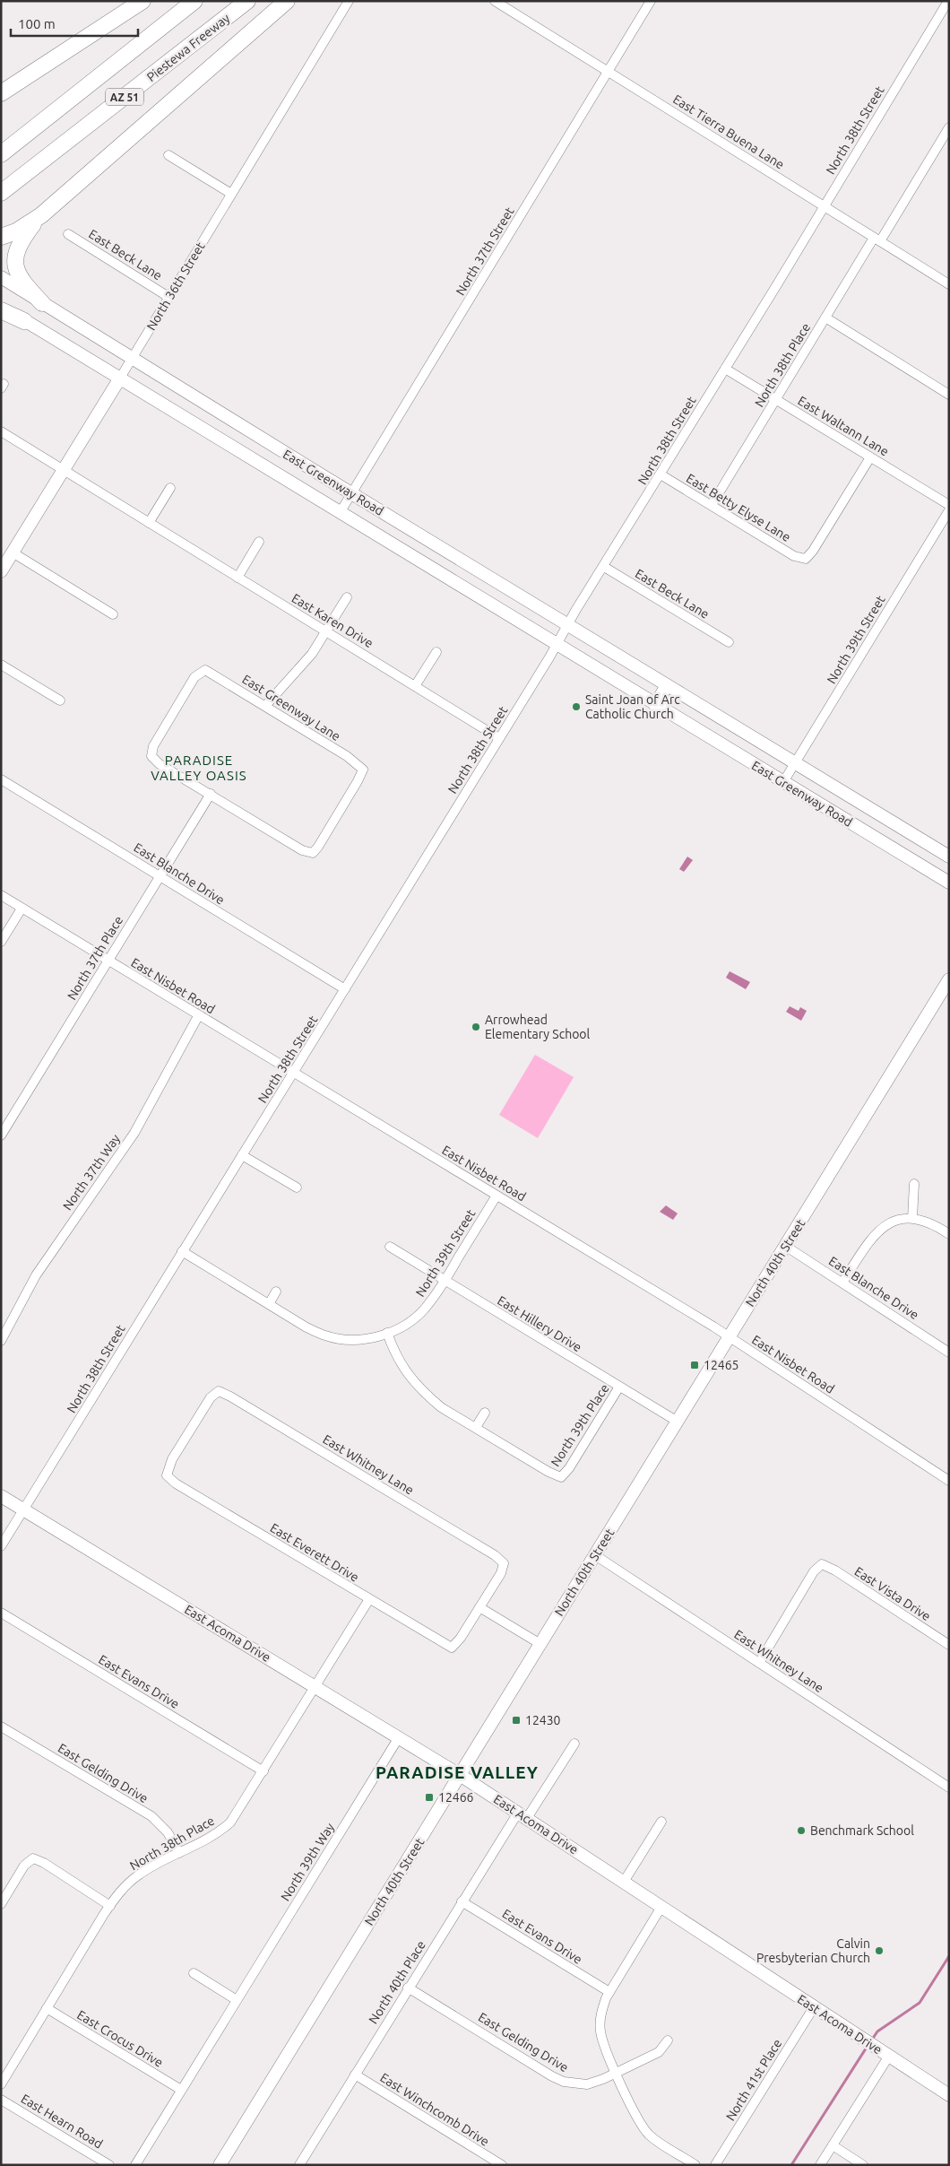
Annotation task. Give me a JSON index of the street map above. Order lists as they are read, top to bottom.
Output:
{
  "streets": {
    "highway": ["Piestewa Freeway", "AZ 51"],
    "main road": [
      "North 36th Street",
      "East Greenway Road",
      "North 40th Street",
      "East Acoma Drive"
    ],
    "street": [
      "North 38th Street",
      "East Tierra Buena Lane",
      "North 37th Street",
      "East Beck Lane",
      "North 38th Place",
      "East Waltann Lane",
      "East Betty Elyse Lane",
      "East Karen Drive",
      "North 39th Street",
      "East Greenway Lane",
      "East Blanche Drive",
      "North 37th Place",
      "East Nisbet Road",
      "North 37th Way",
      "East Hillery Drive",
      "North 39th Place",
      "East Whitney Lane",
      "East Everett Drive",
      "East Vista Drive",
      "East Evans Drive",
      "East Gelding Drive",
      "North 39th Way",
      "North 40th Place",
      "East Crocus Drive",
      "North 41st Place",
      "East Winchcomb Drive",
      "East Hearn Road"
    ]
  },
  "crossings": [
    ["North 38th Street", "East Tierra Buena Lane"],
    ["North 38th Street", "East Beck Lane"],
    ["North 38th Street", "East Waltann Lane"],
    ["North 38th Street", "East Greenway Road"],
    ["North 38th Street", "East Betty Elyse Lane"],
    ["North 38th Street", "East Karen Drive"],
    ["North 38th Street", "North 39th Street"],
    ["North 38th Street", "East Blanche Drive"],
    ["North 38th Street", "East Nisbet Road"],
    ["North 38th Street", "East Acoma Drive"],
    ["East Tierra Buena Lane", "North 37th Street"],
    ["East Tierra Buena Lane", "North 38th Place"],
    ["North 37th Street", "East Greenway Road"],
    ["East Beck Lane", "North 36th Street"],
    ["North 36th Street", "East Greenway Road"],
    ["North 36th Street", "East Karen Drive"],
    ["North 38th Place", "East Waltann Lane"],
    ["North 38th Place", "East Betty Elyse Lane"],
    ["North 38th Place", "East Everett Drive"],
    ["North 38th Place", "East Acoma Drive"],
    ["North 38th Place", "East Evans Drive"],
    ["North 38th Place", "East Gelding Drive"],
    ["North 38th Place", "East Crocus Drive"],
    ["East Waltann Lane", "East Betty Elyse Lane"],
    ["East Greenway Road", "North 39th Street"],
    ["North 39th Street", "East Nisbet Road"],
    ["North 39th Street", "East Hillery Drive"],
    ["East Greenway Lane", "North 37th Place"],
    ["East Blanche Drive", "North 37th Place"],
    ["East Blanche Drive", "North 40th Street"],
    ["North 37th Place", "East Nisbet Road"],
    ["East Nisbet Road", "North 37th Way"],
    ["East Nisbet Road", "North 40th Street"],
    ["North 40th Street", "East Hillery Drive"],
    ["North 40th Street", "East Whitney Lane"],
    ["North 40th Street", "East Acoma Drive"],
    ["East Hillery Drive", "North 39th Place"],
    ["East Whitney Lane", "East Everett Drive"],
    ["East Whitney Lane", "East Vista Drive"],
    ["East Acoma Drive", "North 39th Way"],
    ["East Acoma Drive", "North 40th Place"],
    ["East Acoma Drive", "North 41st Place"],
    ["East Evans Drive", "North 40th Place"],
    ["East Gelding Drive", "North 40th Place"],
    ["North 39th Way", "East Crocus Drive"],
    ["North 40th Place", "East Winchcomb Drive"]
  ],
  "districts": ["PARADISE VALLEY OASIS", "PARADISE VALLEY"],
  "places": {
    "other": [
      "Saint Joan of Arc Catholic Church",
      "Arrowhead Elementary School",
      "Benchmark School",
      "Calvin Presbyterian Church"
    ],
    "transit": ["12465", "12430", "12466"]
  },
  "scale_bar": "100 m"
}
